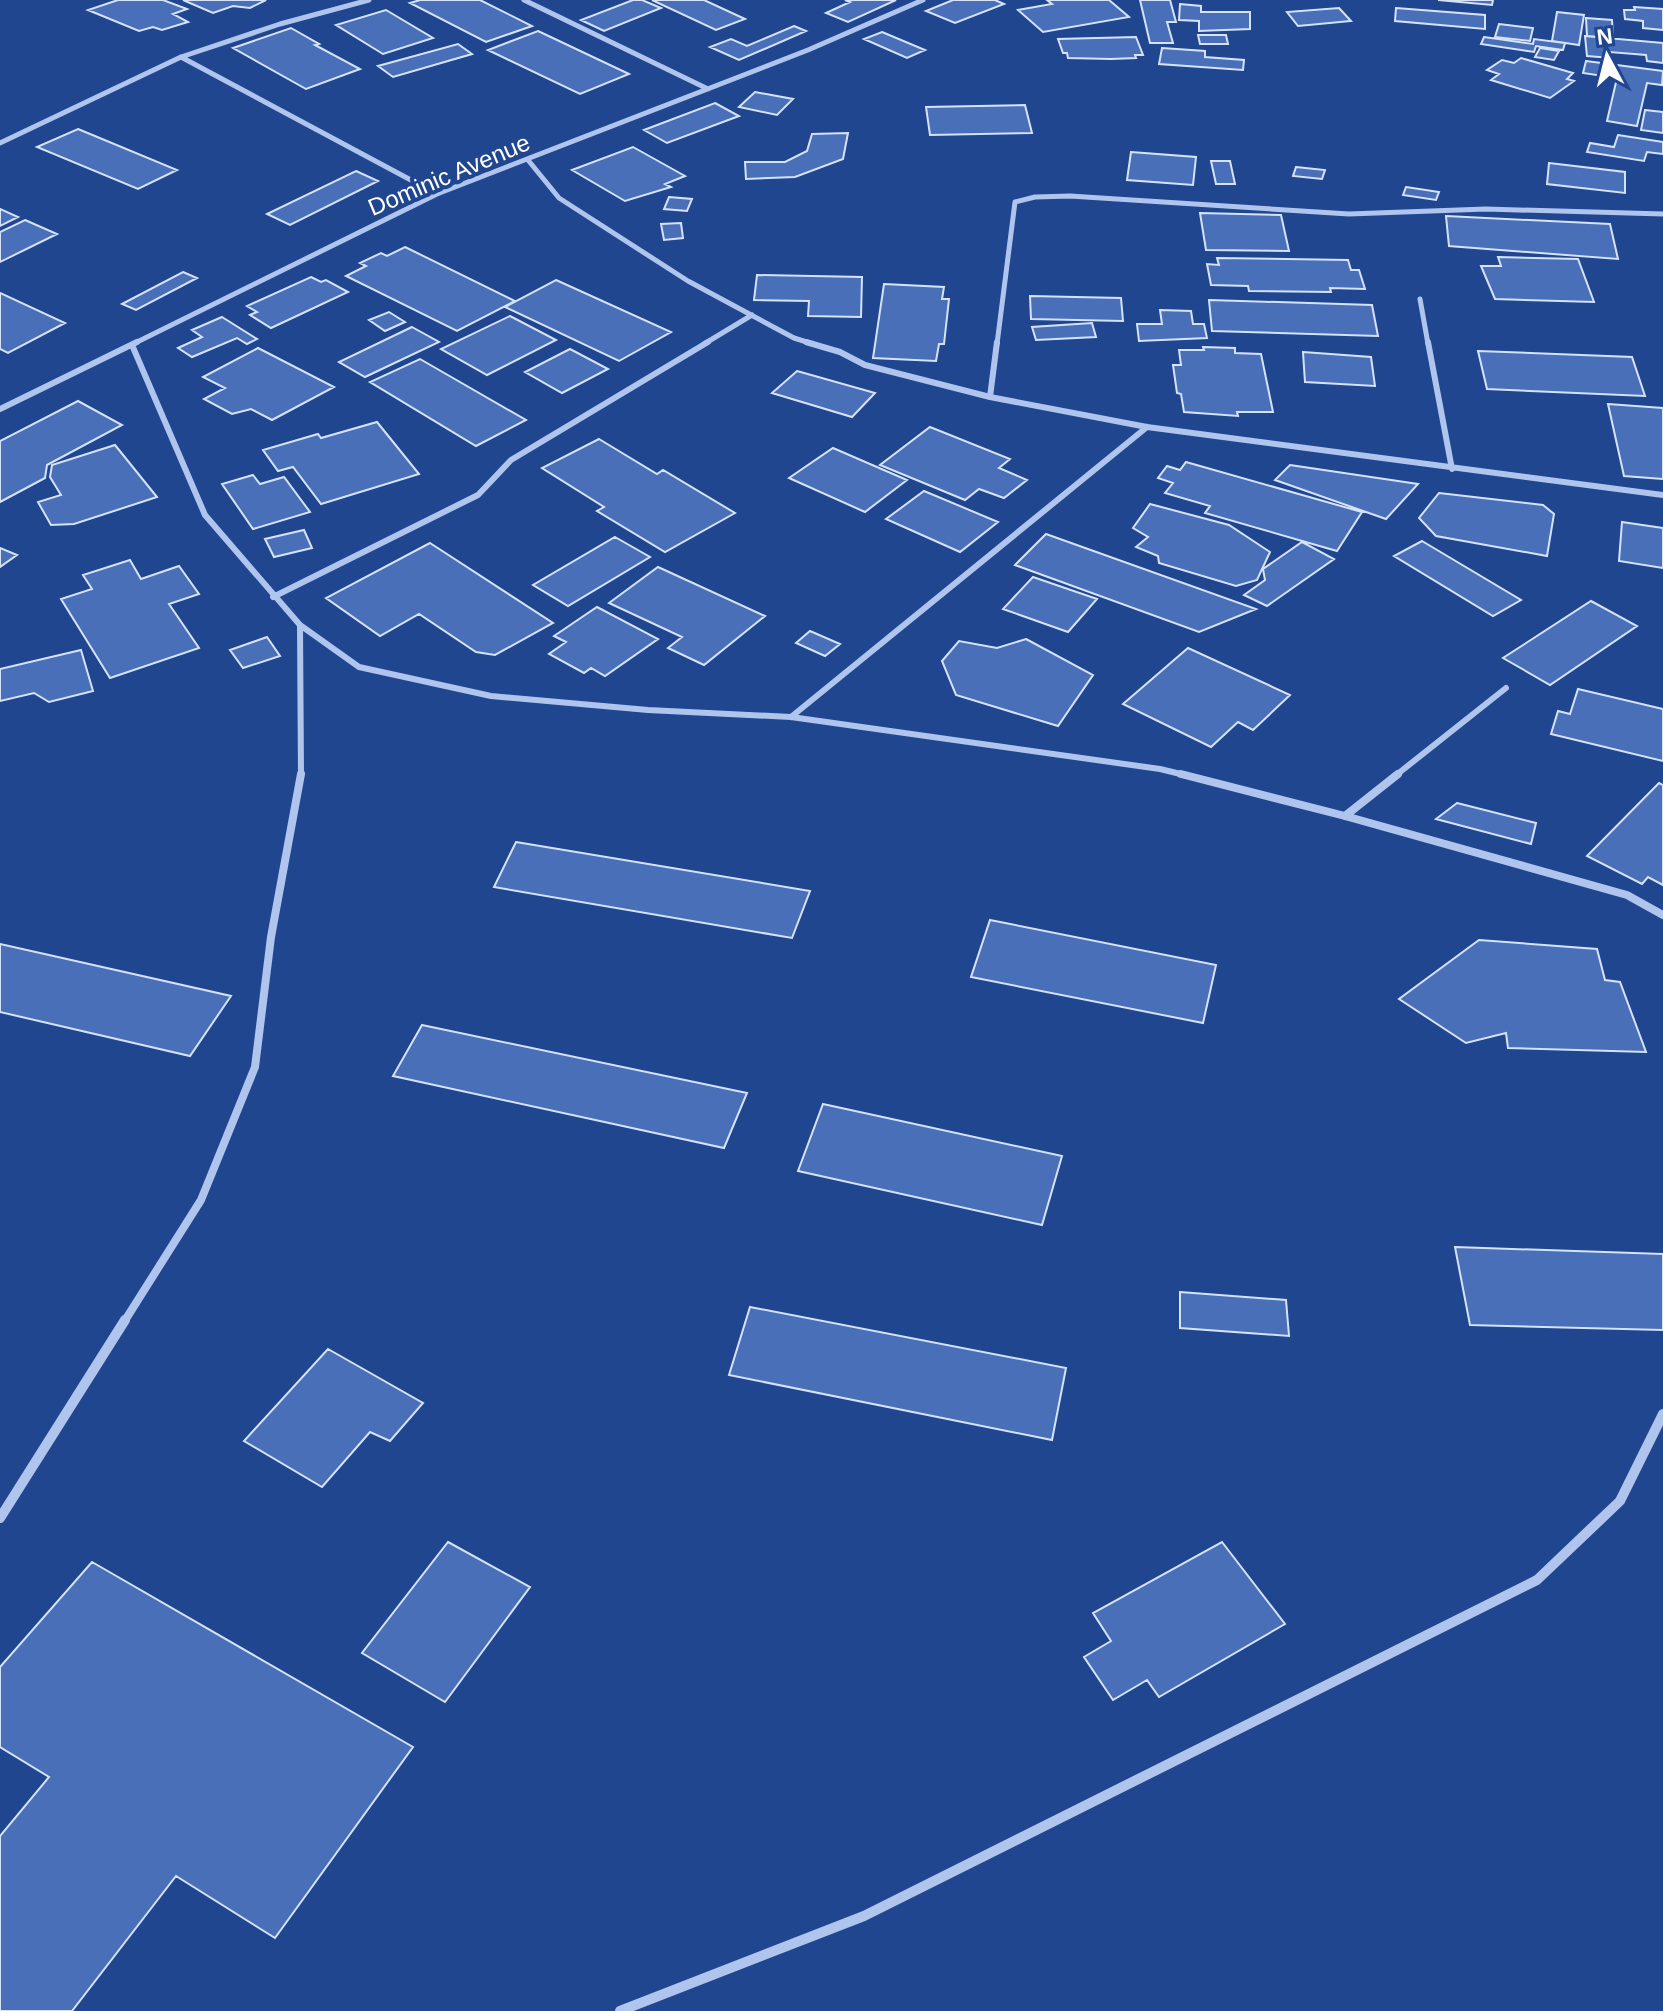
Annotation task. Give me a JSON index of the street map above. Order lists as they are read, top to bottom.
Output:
{
  "streets": {
    "street": ["Dominic Avenue"]
  },
  "north": "top"
}
